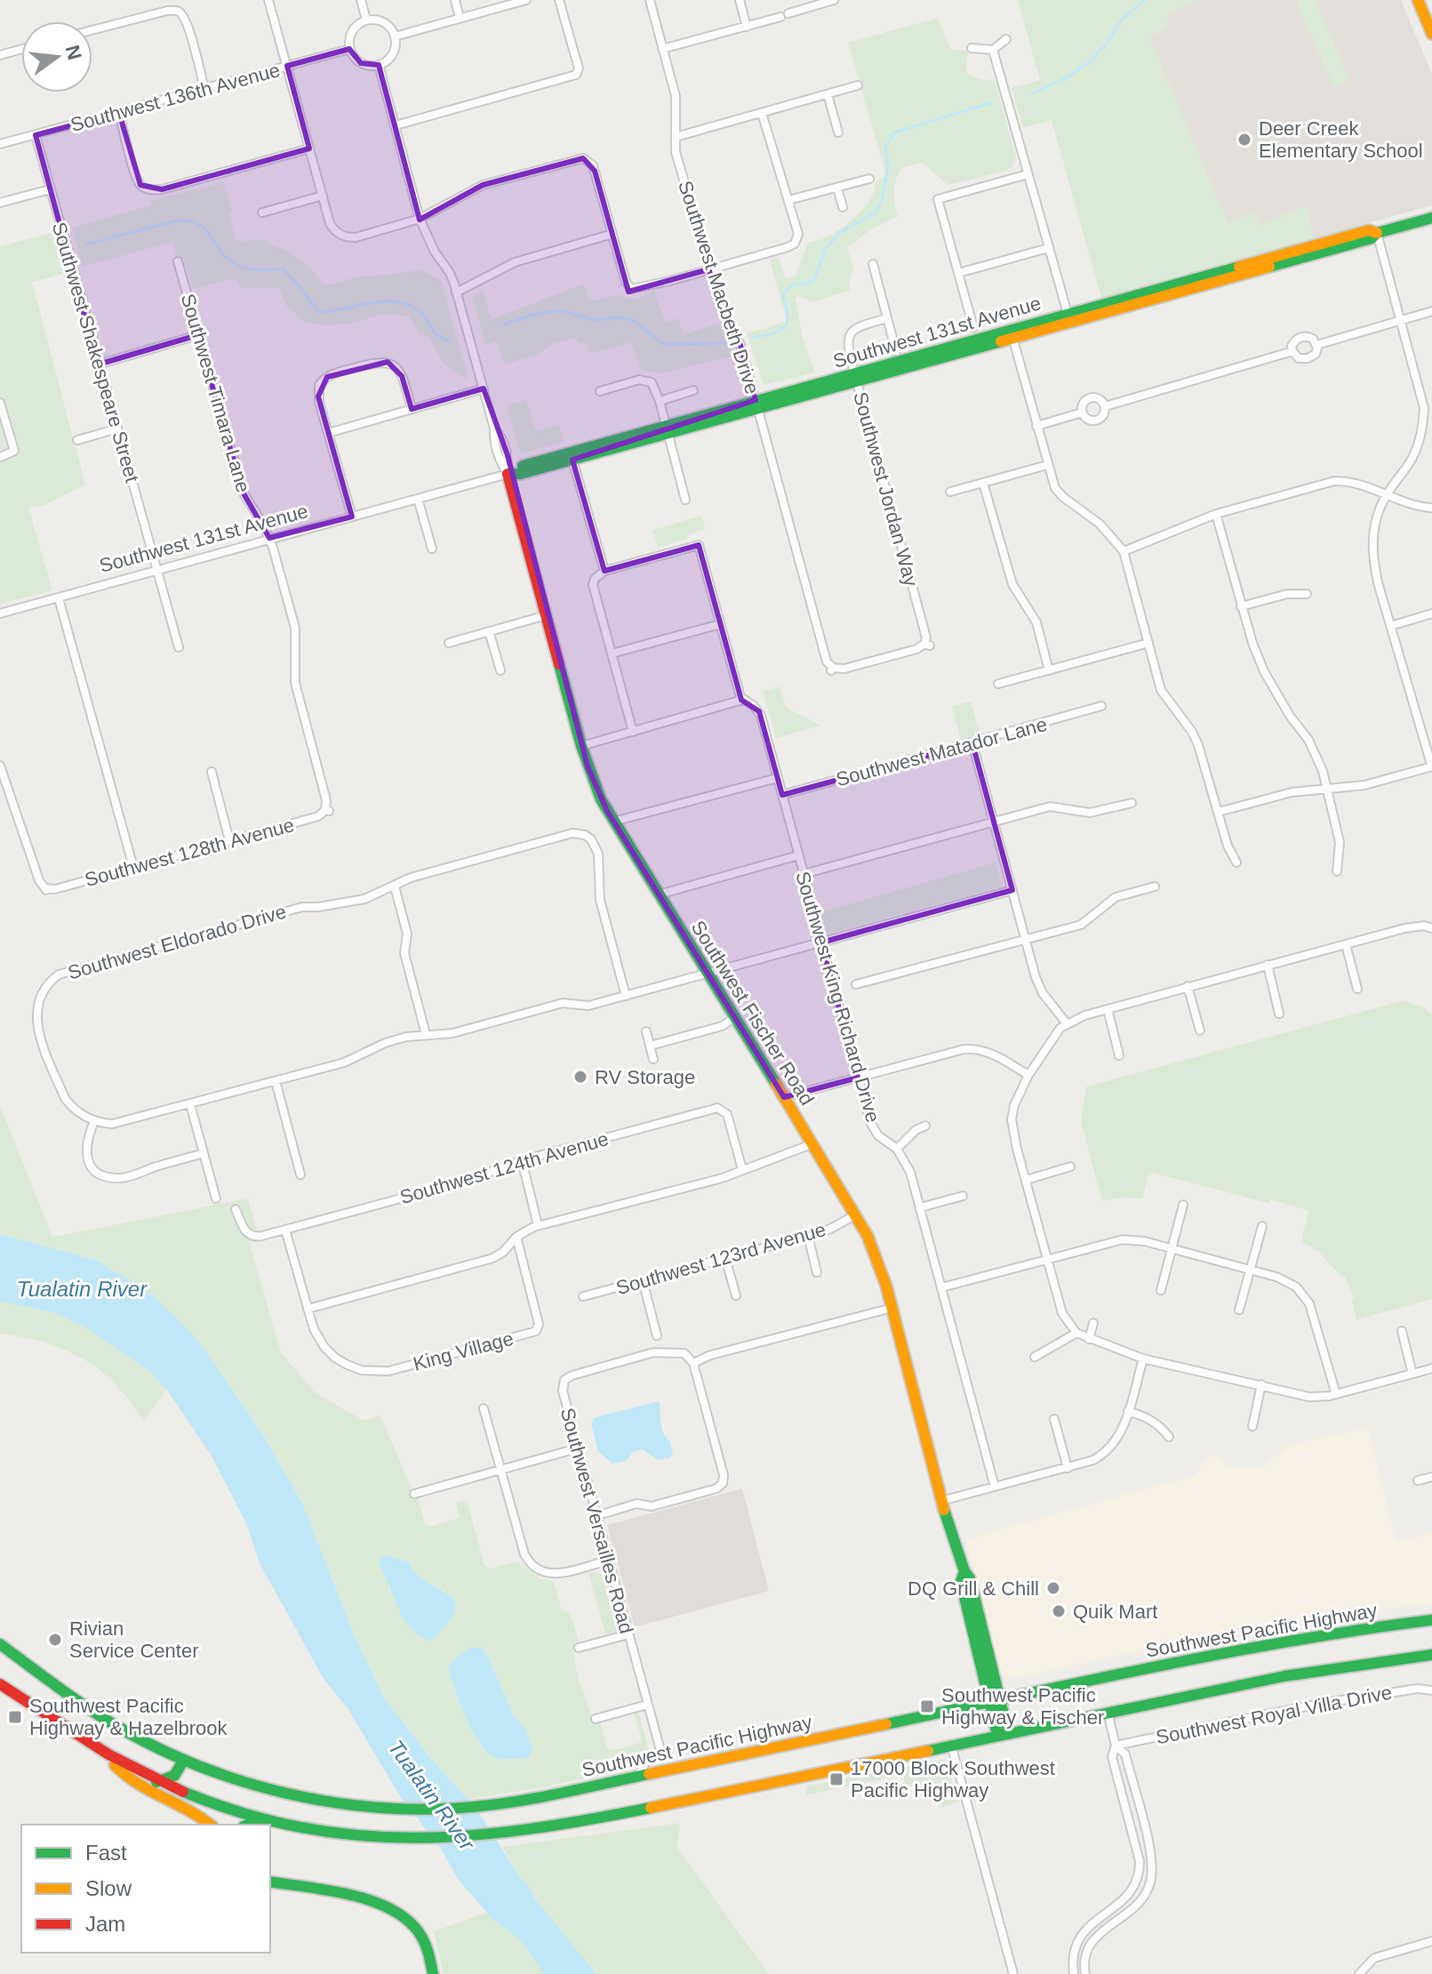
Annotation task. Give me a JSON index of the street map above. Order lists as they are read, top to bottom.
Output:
{
  "streets": {
    "main road": ["Southwest 131st Avenue", "Southwest Fischer Road", "Southwest Pacific Highway"],
    "street": [
      "Southwest 136th Avenue",
      "Southwest Macbeth Drive",
      "Southwest Shakespeare Street",
      "Southwest Timara Lane",
      "Southwest Jordan Way",
      "Southwest Matador Lane",
      "Southwest 128th Avenue",
      "Southwest Eldorado Drive",
      "Southwest King Richard Drive",
      "Southwest 124th Avenue",
      "Southwest 123rd Avenue",
      "King Village",
      "Southwest Versailles Road",
      "Southwest Royal Villa Drive"
    ]
  },
  "crossings": [
    ["Southwest 136th Avenue", "Southwest Shakespeare Street"],
    ["Southwest 136th Avenue", "Southwest Fischer Road"],
    ["Southwest Macbeth Drive", "Southwest 131st Avenue"],
    ["Southwest Macbeth Drive", "Southwest Jordan Way"],
    ["Southwest 131st Avenue", "Southwest Shakespeare Street"],
    ["Southwest 131st Avenue", "Southwest Timara Lane"],
    ["Southwest 131st Avenue", "Southwest Jordan Way"],
    ["Southwest 131st Avenue", "Southwest Fischer Road"],
    ["Southwest Timara Lane", "Southwest 128th Avenue"],
    ["Southwest Matador Lane", "Southwest King Richard Drive"],
    ["Southwest Fischer Road", "Southwest 123rd Avenue"],
    ["Southwest Fischer Road", "Southwest Pacific Highway"],
    ["Southwest 124th Avenue", "King Village"],
    ["Southwest Versailles Road", "Southwest Pacific Highway"]
  ],
  "water": ["Tualatin River"],
  "places": {
    "other": [
      "Deer Creek Elementary School",
      "RV Storage",
      "DQ Grill & Chill",
      "Quik Mart",
      "Rivian Service Center"
    ],
    "transit": ["Southwest Pacific Highway & Fischer", "Southwest Pacific Highway & Hazelbrook", "17000 Block Southwest Pacific Highway"]
  },
  "legend": ["Fast", "Slow", "Jam"],
  "north": "right"
}
